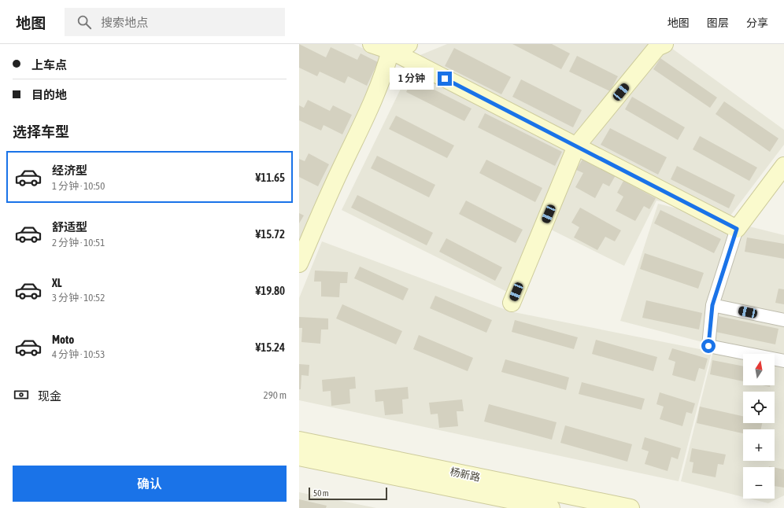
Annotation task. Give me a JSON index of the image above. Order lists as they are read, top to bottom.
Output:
{
  "streets": {
    "street": ["杨新路"]
  },
  "scale_bar": "50 m",
  "north": "top",
  "page": {
    "header": "地图",
    "search": "搜索地点",
    "nav": ["地图", "图层", "分享"],
    "banner": ["上车点", "目的地"],
    "bubble": "1 分钟",
    "heading": "选择车型",
    "list": [
      {
        "name": "经济型",
        "note": "1 分钟 · 10:50",
        "value": "¥11.65"
      },
      {
        "name": "舒适型",
        "note": "2 分钟 · 10:51",
        "value": "¥15.72"
      },
      {
        "name": "XL",
        "note": "3 分钟 · 10:52",
        "value": "¥19.80"
      },
      {
        "name": "Moto",
        "note": "4 分钟 · 10:53",
        "value": "¥15.24"
      }
    ],
    "map_buttons": ["+", "−"],
    "pay": ["现金", "290 m"],
    "buttons": "确认",
    "scale": "50 m"
  }
}
